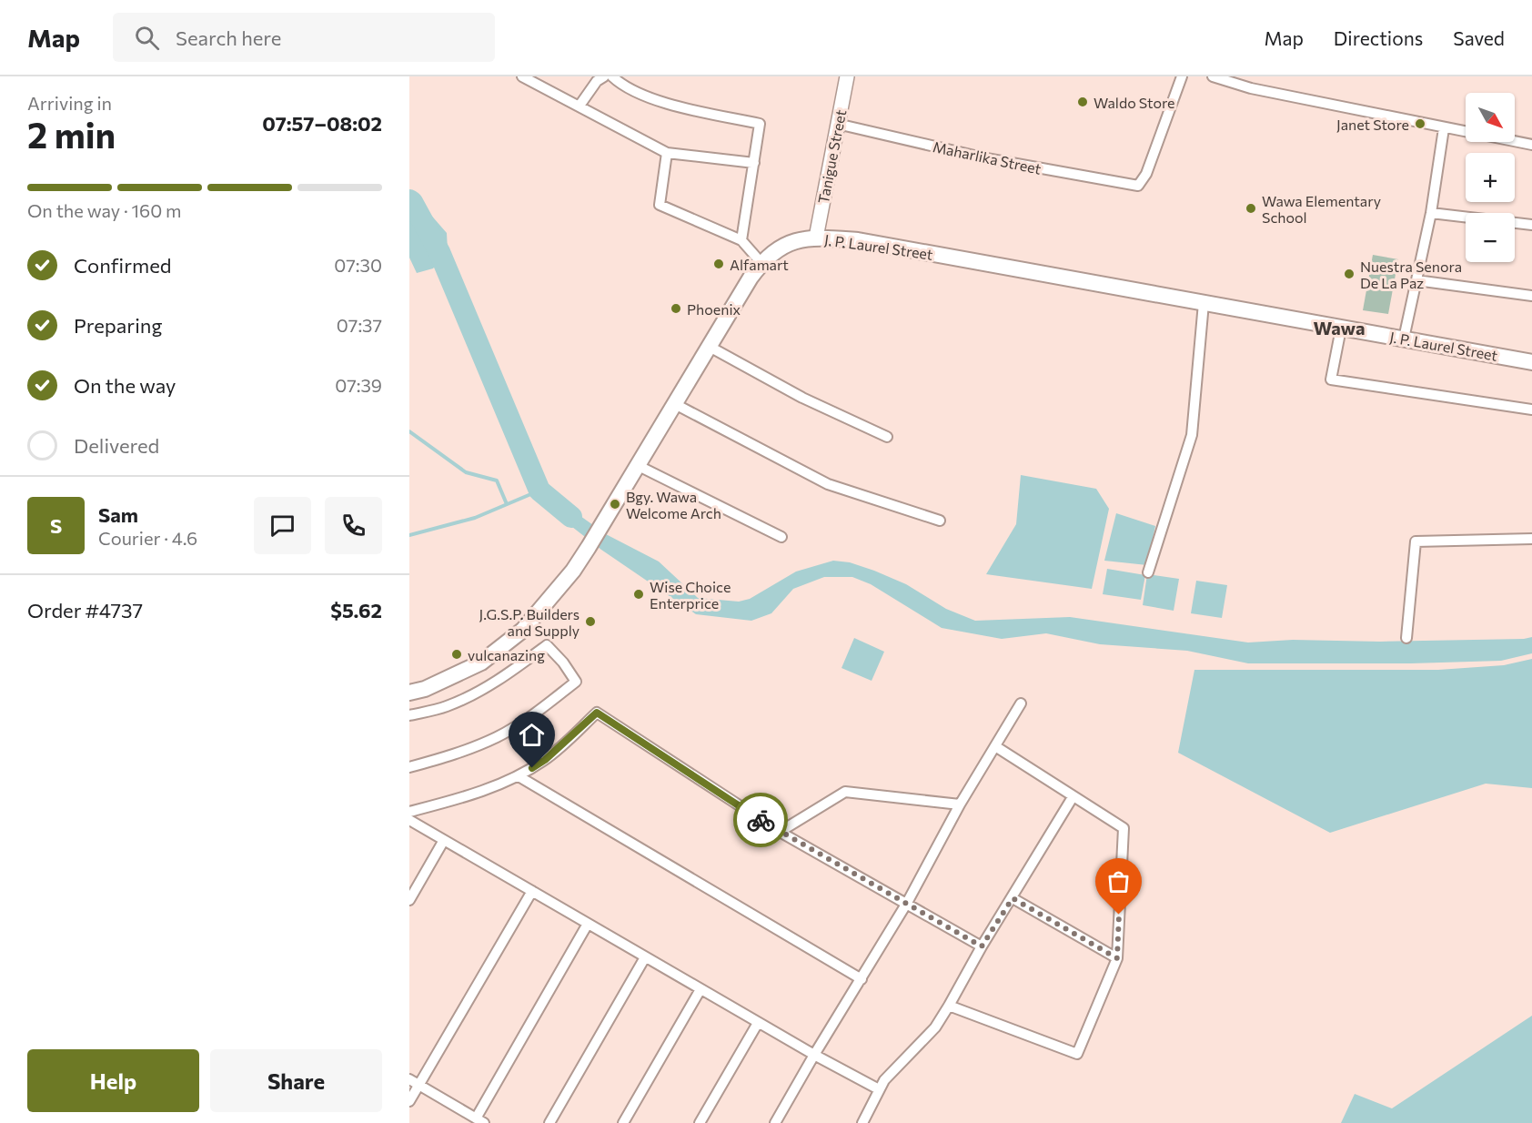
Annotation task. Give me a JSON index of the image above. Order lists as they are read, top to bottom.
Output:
{
  "streets": {
    "main road": ["J. P. Laurel Street"],
    "street": ["Tanigue Street", "Maharlika Street"]
  },
  "crossings": [
    ["Tanigue Street", "Maharlika Street"],
    ["Tanigue Street", "J. P. Laurel Street"]
  ],
  "districts": ["Wawa"],
  "places": [
    "Waldo Store",
    "Janet Store",
    "Wawa Elementary School",
    "Alfamart",
    "Nuestra Senora De La Paz",
    "Phoenix",
    "Bgy. Wawa Welcome Arch",
    "Wise Choice Enterprice",
    "J.G.S.P. Builders and Supply",
    "vulcanazing"
  ],
  "north": "bottom right",
  "page": {
    "header": "Map",
    "search": "Search here",
    "nav": ["Map", "Directions", "Saved"],
    "heading": ["2 min", "Arriving in", "07:57–08:02"],
    "panel": [
      "Sam",
      "Courier · 4.6",
      "Order #4737",
      "$5.62"
    ],
    "map_buttons": ["+", "−"],
    "bar": "On the way · 160 m",
    "list": [
      ["Confirmed", "07:30"],
      ["Preparing", "07:37"],
      ["On the way", "07:39"],
      "Delivered"
    ],
    "round": "S",
    "buttons": ["Help", "Share"]
  }
}
